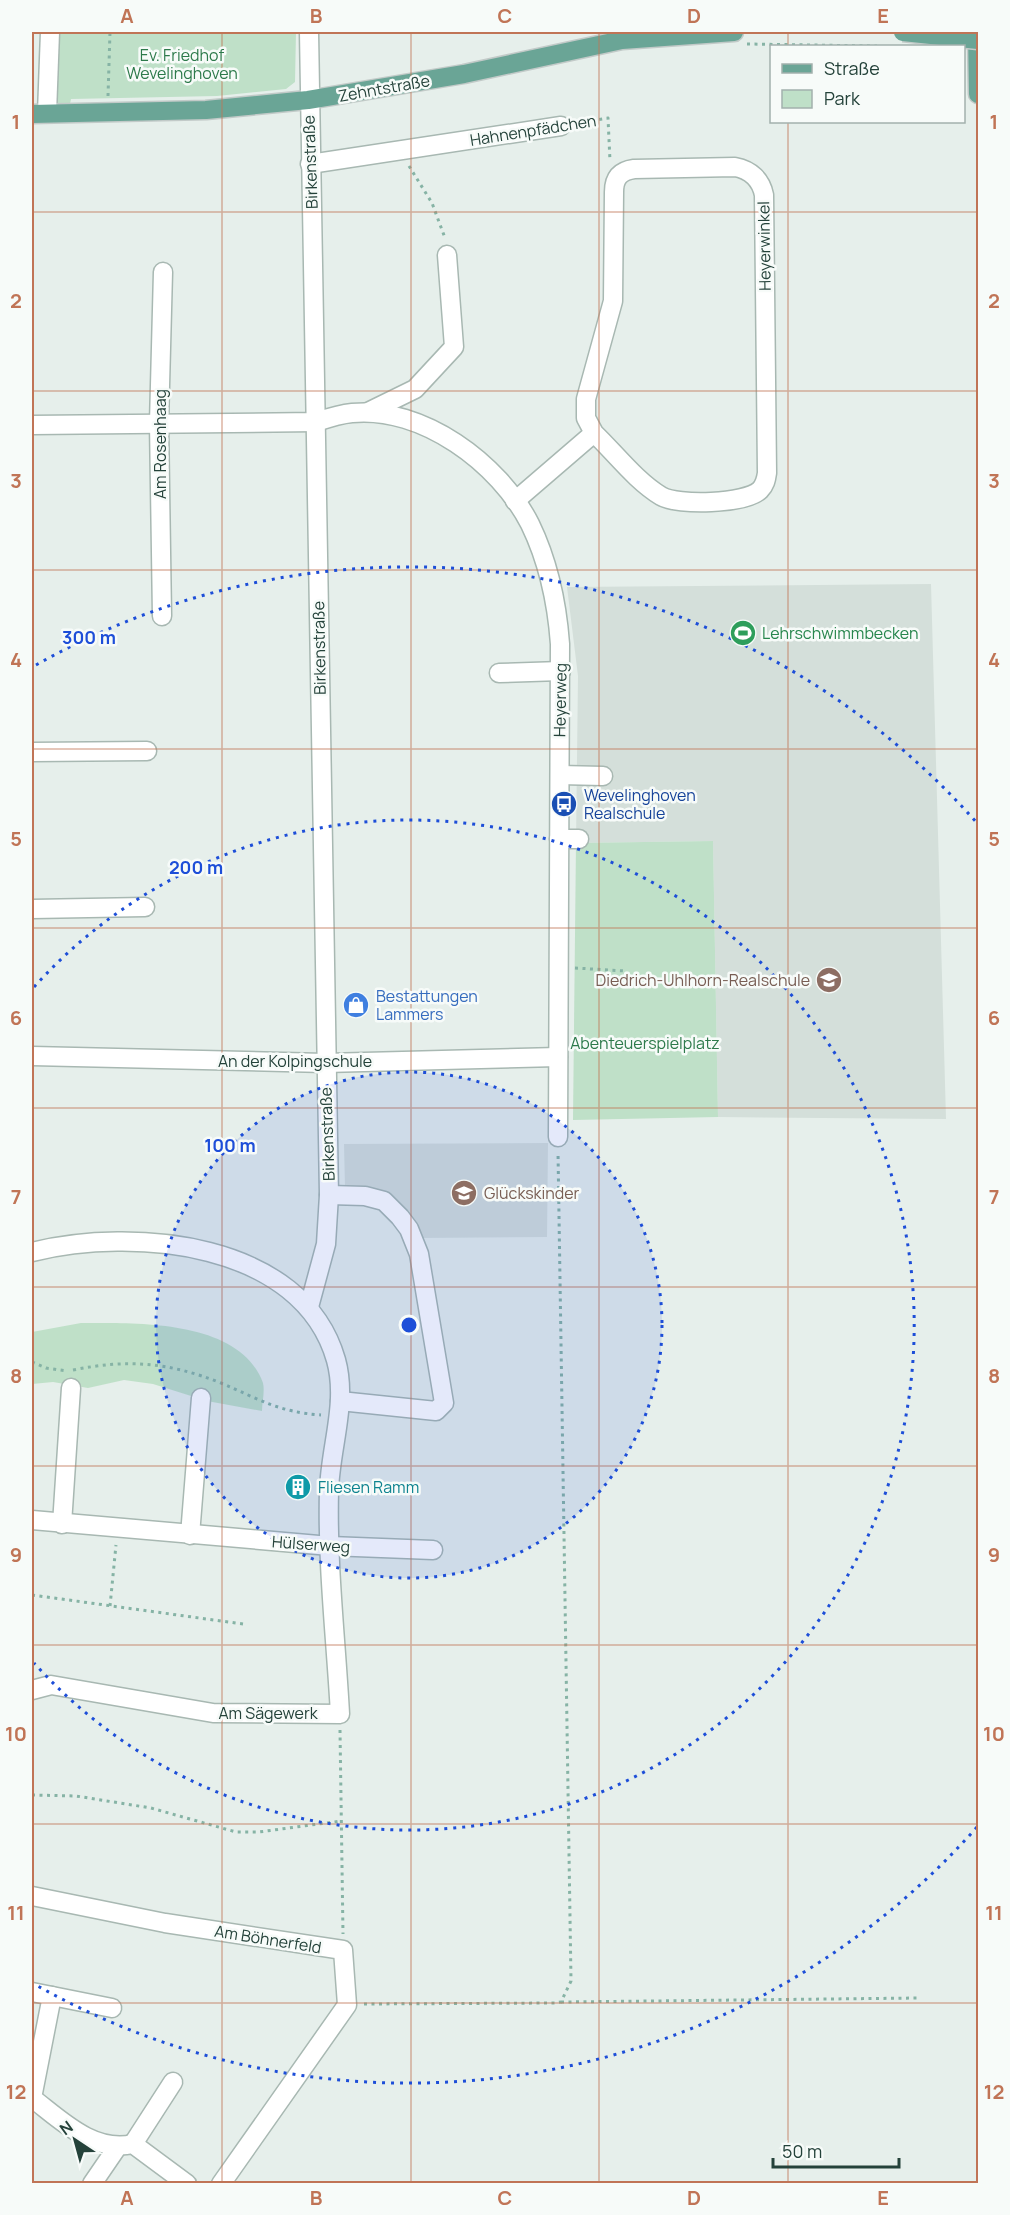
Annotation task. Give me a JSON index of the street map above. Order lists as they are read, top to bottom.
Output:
{
  "streets": {
    "main road": ["Zehntstraße"],
    "street": [
      "Hahnenpfädchen",
      "Birkenstraße",
      "Heyerwinkel",
      "Am Rosenhaag",
      "Heyerweg",
      "An der Kolpingschule",
      "Hülserweg",
      "Am Sägewerk",
      "Am Böhnerfeld"
    ]
  },
  "crossings": [
    ["Zehntstraße", "Birkenstraße"],
    ["Hahnenpfädchen", "Birkenstraße"],
    ["Hahnenpfädchen", "Heyerwinkel"],
    ["Birkenstraße", "Heyerweg"],
    ["Birkenstraße", "An der Kolpingschule"],
    ["Am Rosenhaag", "Heyerweg"],
    ["Heyerweg", "An der Kolpingschule"],
    ["Hülserweg", "Am Sägewerk"]
  ],
  "parks": ["Ev. Friedhof Wevelinghoven", "Abenteuerspielplatz"],
  "places": {
    "sports": ["Lehrschwimmbecken"],
    "bus stop": ["Wevelinghoven Realschule"],
    "school or university": ["Diedrich-Uhlhorn-Realschule", "Glückskinder"],
    "shop": ["Bestattungen Lammers"],
    "building": ["Fliesen Ramm"]
  },
  "legend": ["Straße", "Park"],
  "scale_bar": "50 m",
  "north": "top left",
  "grid": {
    "columns": [
      "A",
      "B",
      "C",
      "D",
      "E"
    ],
    "rows": [
      "1",
      "2",
      "3",
      "4",
      "5",
      "6",
      "7",
      "8",
      "9",
      "10",
      "11",
      "12"
    ]
  },
  "rings": ["300 m", "200 m", "100 m"]
}
